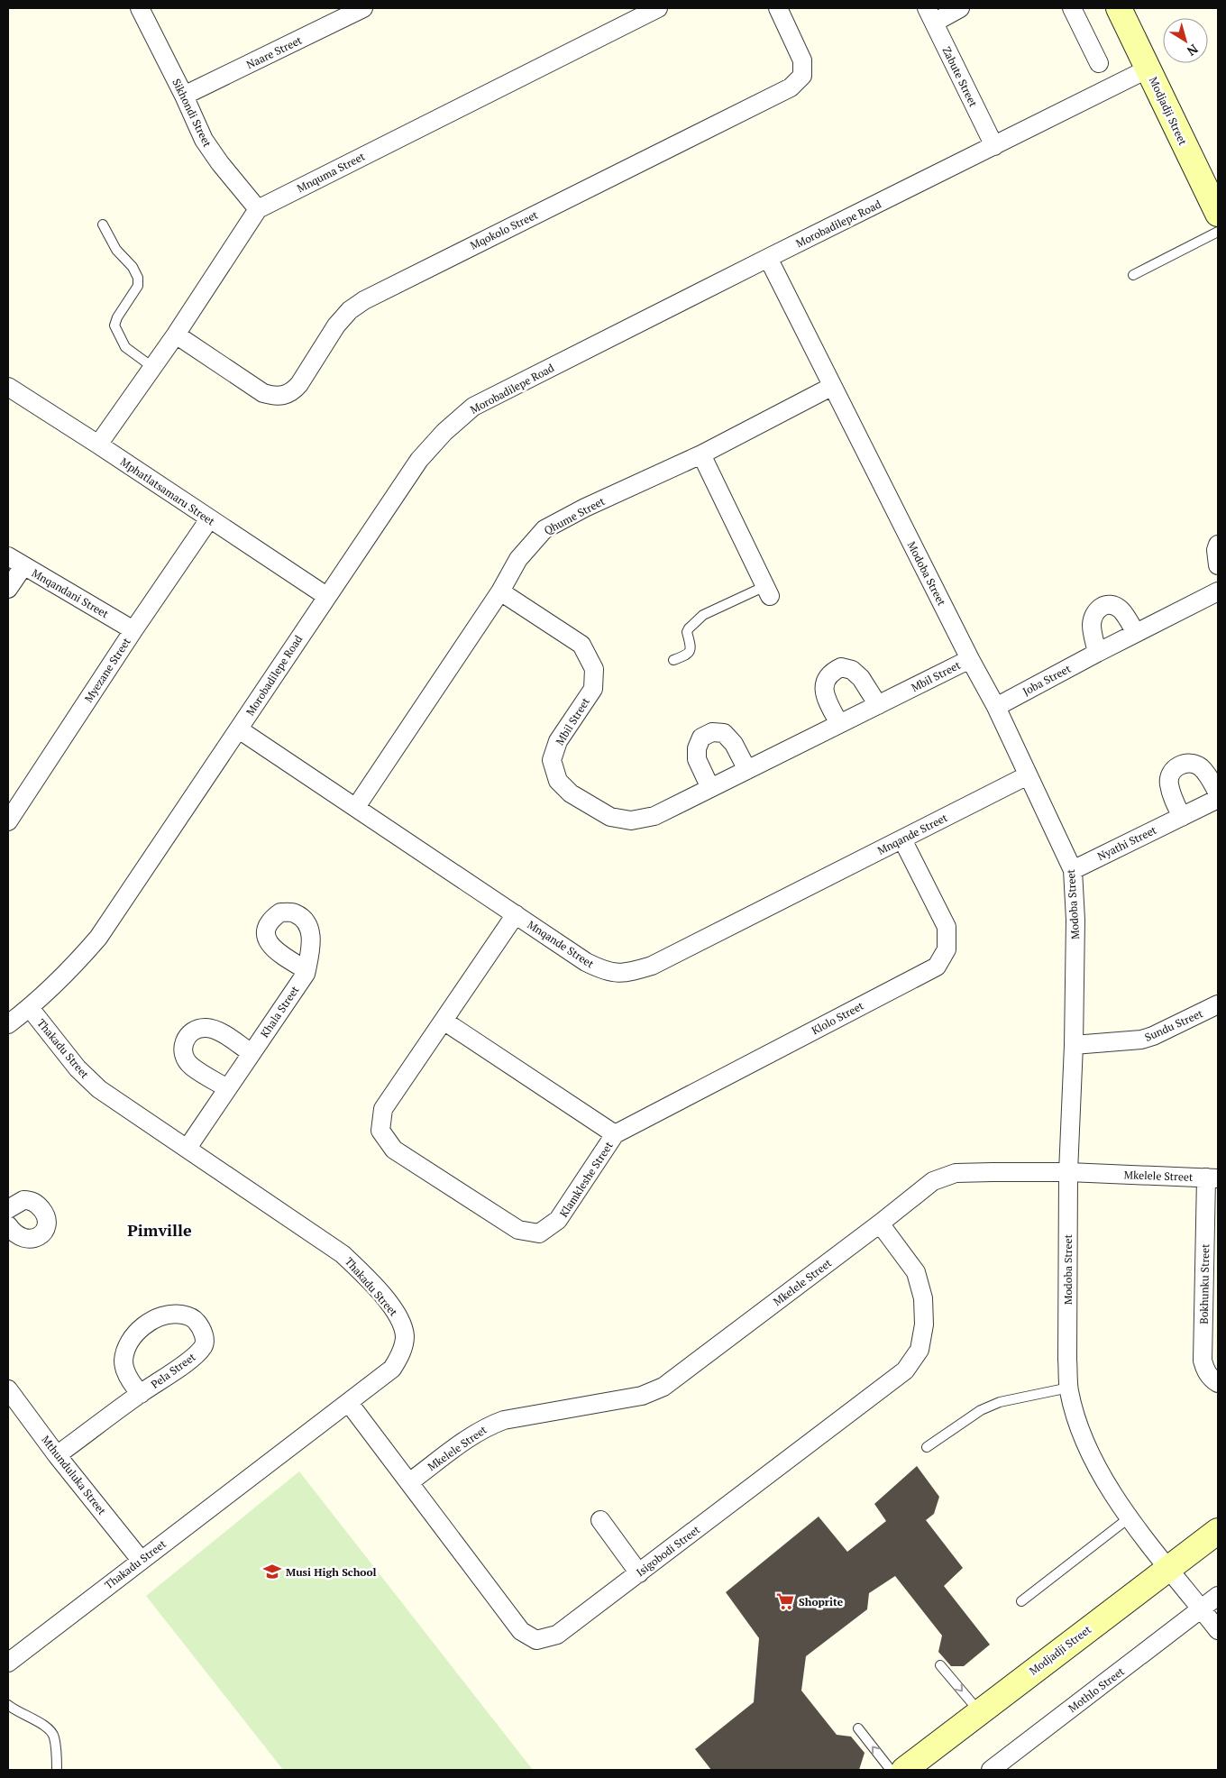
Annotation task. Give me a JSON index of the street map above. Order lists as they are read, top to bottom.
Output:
{
  "streets": {
    "street": [
      "Naare Street",
      "Zabute Street",
      "Modjadji Street",
      "Sikhondi Street",
      "Mnquma Street",
      "Morobadilepe Road",
      "Mqokolo Street",
      "Mphatlatsamaru Street",
      "Qhume Street",
      "Modoba Street",
      "Mnqandani Street",
      "Myezane Street",
      "Mbil Street",
      "Joba Street",
      "Mnqande Street",
      "Nyathi Street",
      "Khala Street",
      "Klolo Street",
      "Sundu Street",
      "Thakadu Street",
      "Mkelele Street",
      "Klamkleshe Street",
      "Bokhunku Street",
      "Pela Street",
      "Mthunduluka Street",
      "Isigobodi Street",
      "Mothlo Street"
    ]
  },
  "crossings": [
    ["Naare Street", "Sikhondi Street"],
    ["Zabute Street", "Morobadilepe Road"],
    ["Modjadji Street", "Morobadilepe Road"],
    ["Modjadji Street", "Modoba Street"],
    ["Sikhondi Street", "Mnquma Street"],
    ["Morobadilepe Road", "Mphatlatsamaru Street"],
    ["Morobadilepe Road", "Modoba Street"],
    ["Morobadilepe Road", "Mnqande Street"],
    ["Morobadilepe Road", "Thakadu Street"],
    ["Mphatlatsamaru Street", "Myezane Street"],
    ["Qhume Street", "Modoba Street"],
    ["Qhume Street", "Mbil Street"],
    ["Qhume Street", "Mnqande Street"],
    ["Modoba Street", "Mbil Street"],
    ["Modoba Street", "Joba Street"],
    ["Modoba Street", "Mnqande Street"],
    ["Modoba Street", "Nyathi Street"],
    ["Modoba Street", "Sundu Street"],
    ["Modoba Street", "Mkelele Street"],
    ["Modoba Street", "Mothlo Street"],
    ["Mnqandani Street", "Myezane Street"],
    ["Mnqande Street", "Klolo Street"],
    ["Mnqande Street", "Klamkleshe Street"],
    ["Khala Street", "Thakadu Street"],
    ["Klolo Street", "Klamkleshe Street"],
    ["Thakadu Street", "Mthunduluka Street"],
    ["Thakadu Street", "Isigobodi Street"],
    ["Mkelele Street", "Bokhunku Street"],
    ["Mkelele Street", "Isigobodi Street"],
    ["Pela Street", "Mthunduluka Street"]
  ],
  "districts": ["Pimville"],
  "places": {
    "school or university": ["Musi High School"],
    "supermarket": ["Shoprite"]
  },
  "north": "bottom right"
}
